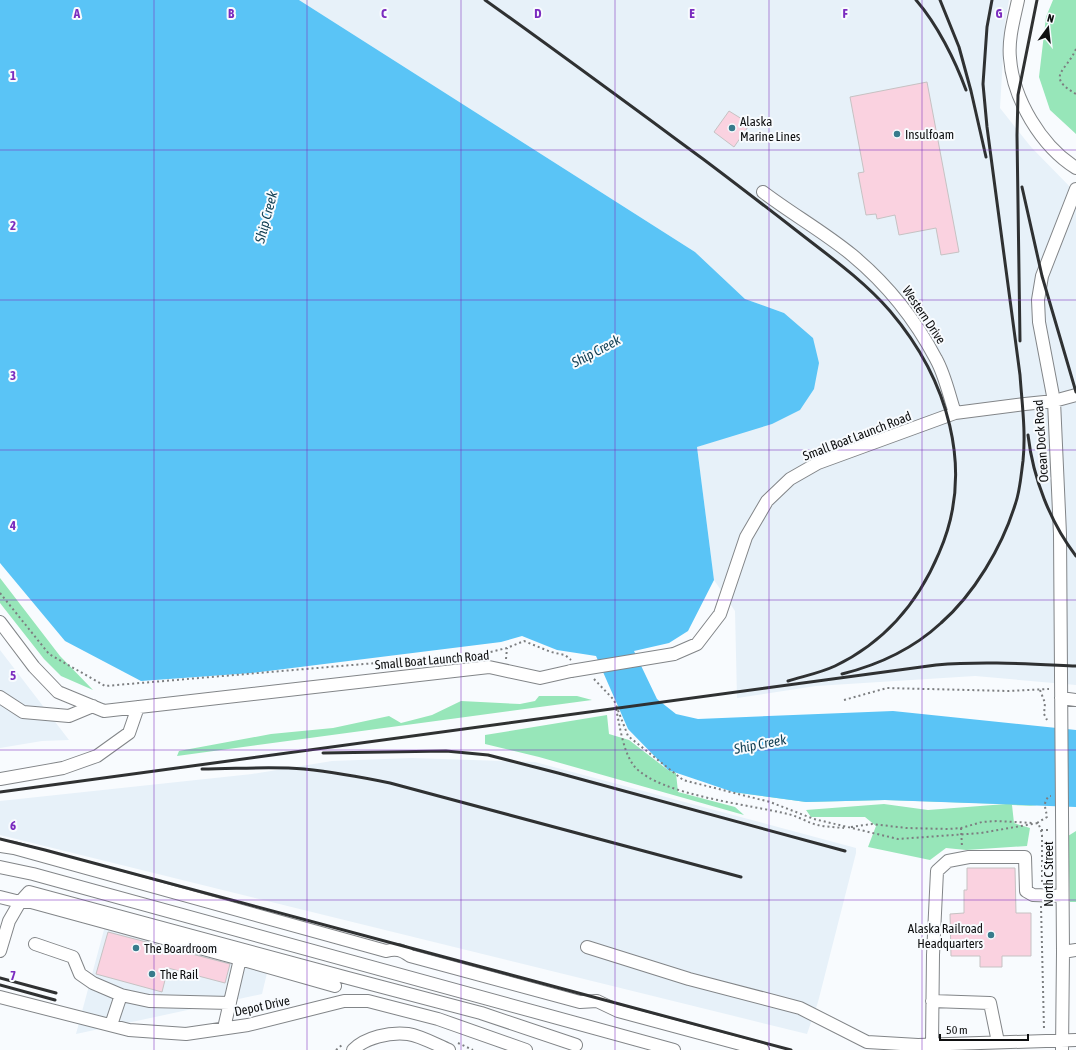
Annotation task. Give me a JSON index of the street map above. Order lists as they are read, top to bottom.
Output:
{
  "streets": {
    "street": [
      "Western Drive",
      "Small Boat Launch Road",
      "Ocean Dock Road",
      "North C Street",
      "Depot Drive"
    ]
  },
  "crossings": [
    ["Western Drive", "Small Boat Launch Road"],
    ["Ocean Dock Road", "North C Street"]
  ],
  "water": ["Ship Creek"],
  "places": [
    "Alaska Marine Lines",
    "Insulfoam",
    "Alaska Railroad Headquarters",
    "The Boardroom",
    "The Rail"
  ],
  "scale_bar": "50 m",
  "north": "top",
  "grid": {
    "columns": [
      "A",
      "B",
      "C",
      "D",
      "E",
      "F",
      "G"
    ],
    "rows": [
      "1",
      "2",
      "3",
      "4",
      "5",
      "6",
      "7"
    ]
  }
}
